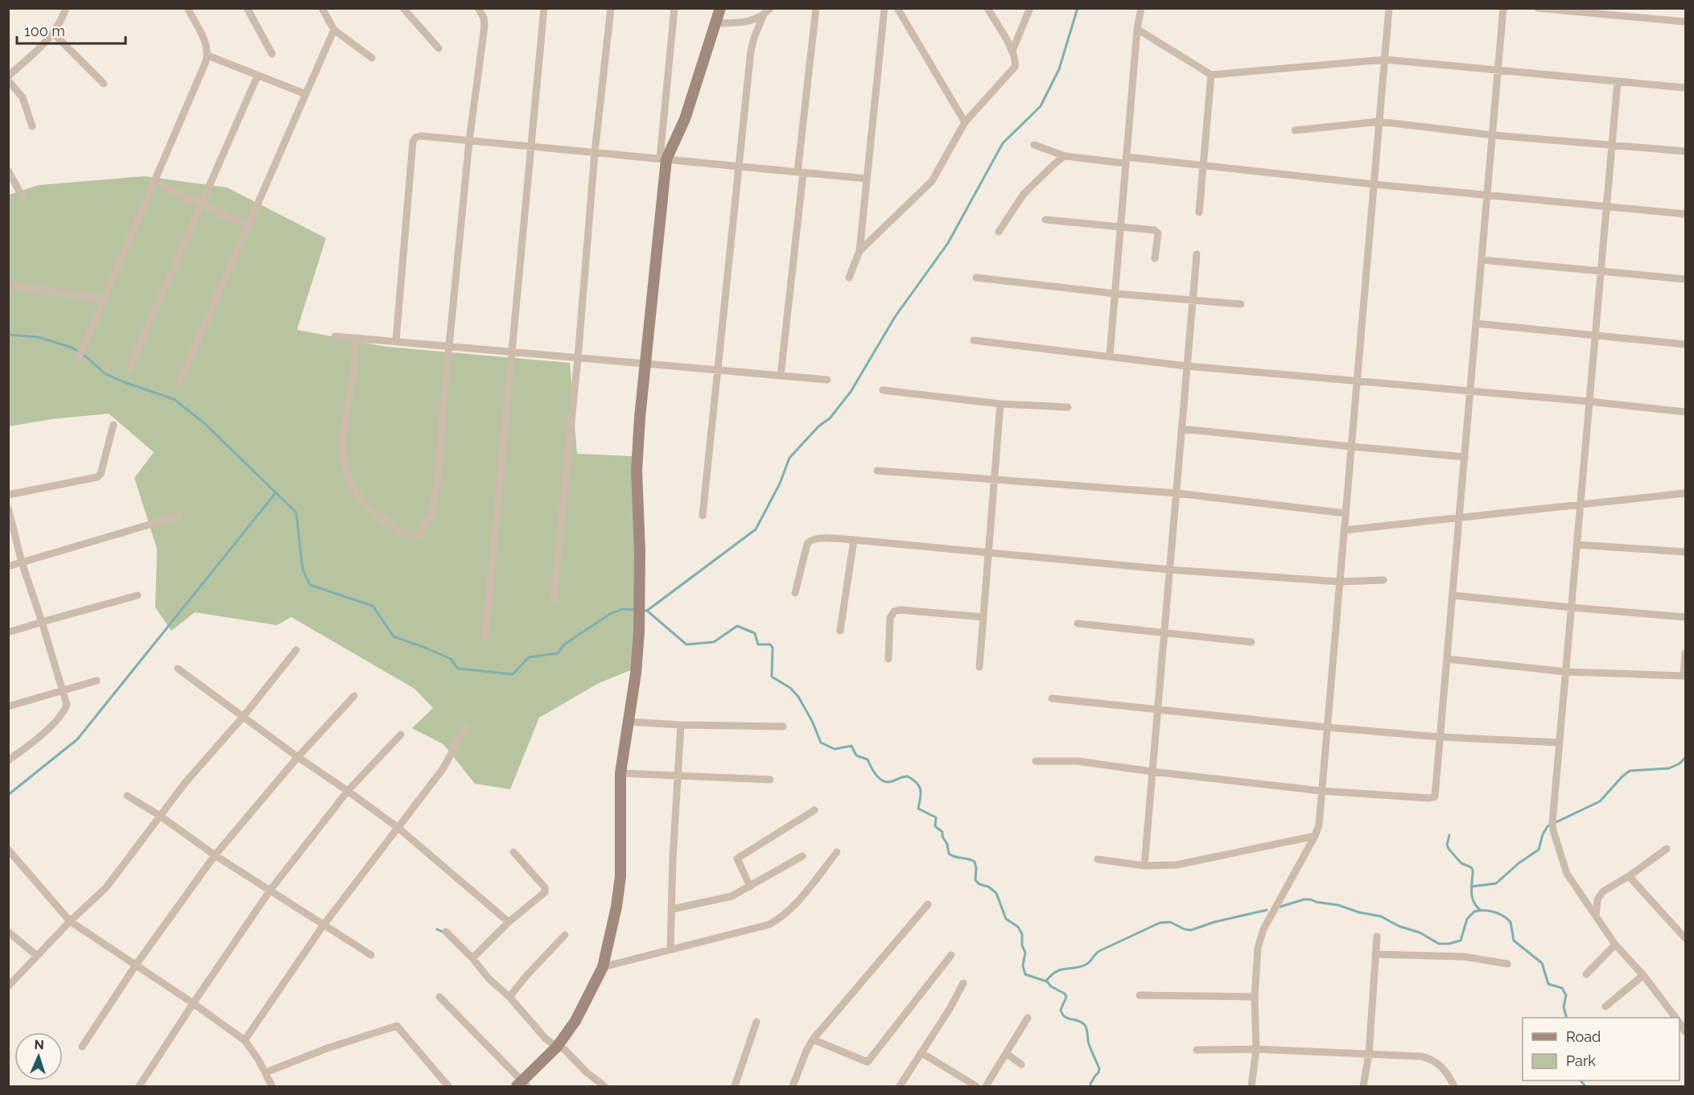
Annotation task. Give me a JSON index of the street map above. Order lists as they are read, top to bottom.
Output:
{
  "legend": ["Road", "Park"],
  "scale_bar": "100 m",
  "north": "top"
}
